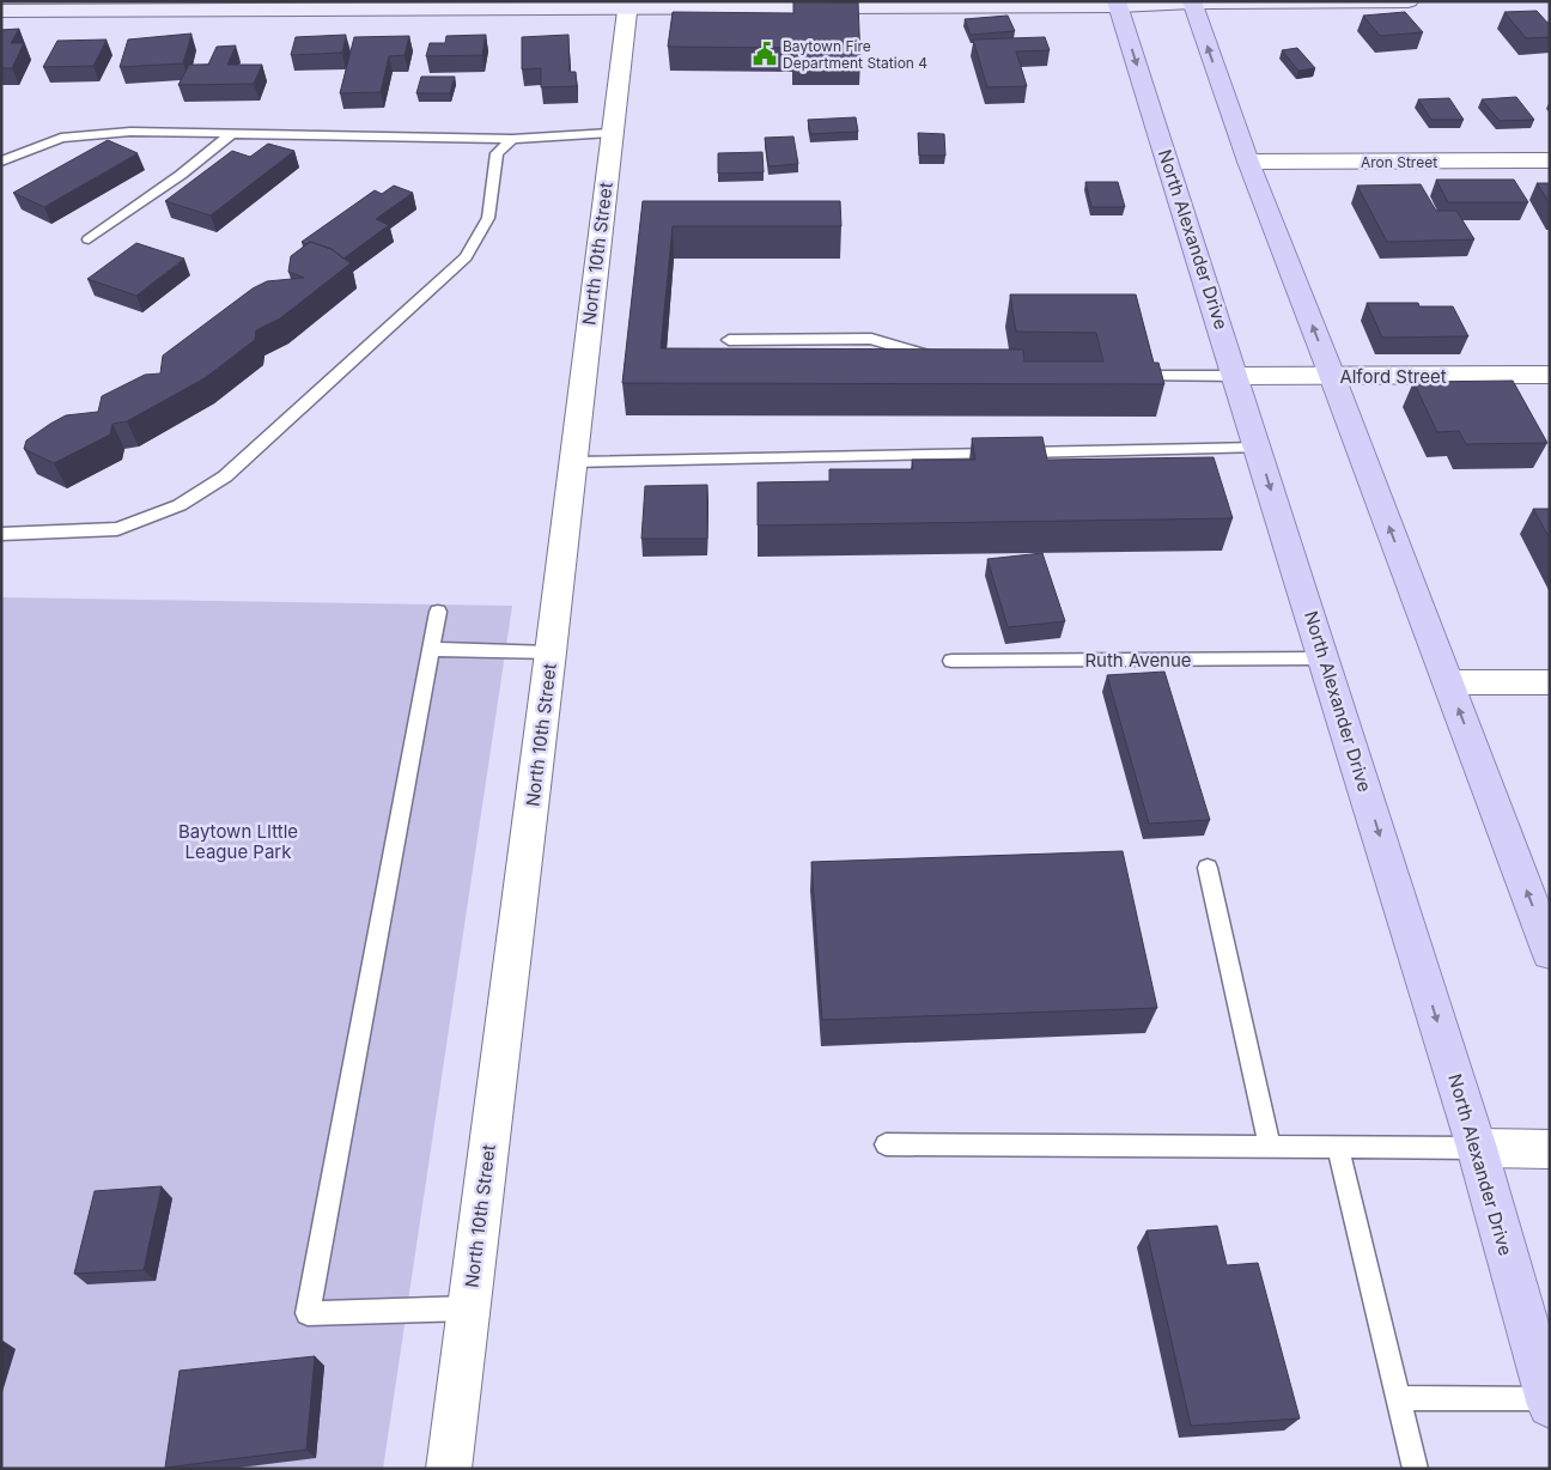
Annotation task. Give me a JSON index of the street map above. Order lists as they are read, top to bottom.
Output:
{
  "streets": {
    "main road": ["North Alexander Drive"],
    "street": ["Aron Street", "North 10th Street", "Alford Street"],
    "lane": ["Ruth Avenue"]
  },
  "crossings": [
    ["North Alexander Drive", "Alford Street"],
    ["North Alexander Drive", "Ruth Avenue"]
  ],
  "parks": ["Baytown LIttle League Park"],
  "places": {
    "public building": ["Baytown Fire Department Station 4"]
  }
}
